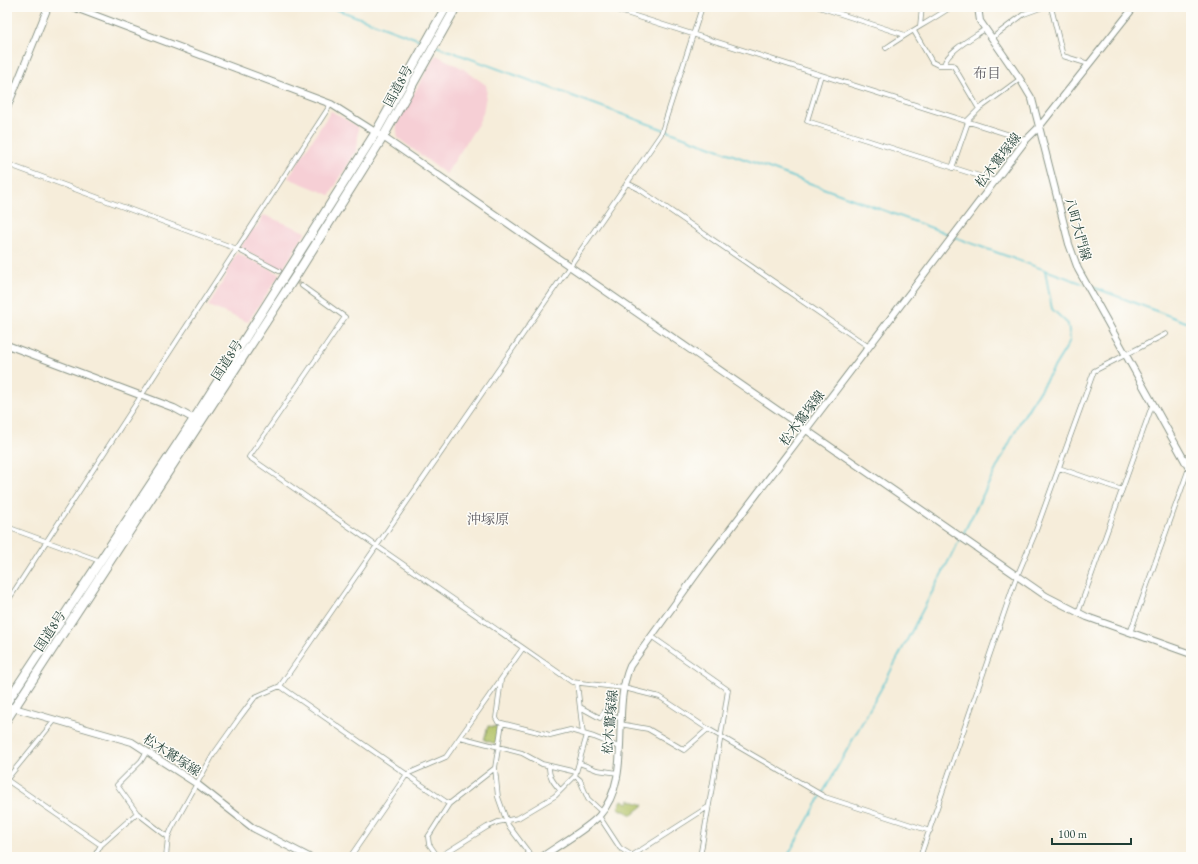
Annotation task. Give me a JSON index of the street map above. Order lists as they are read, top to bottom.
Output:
{
  "streets": {
    "highway": ["国道8号"],
    "main road": ["松木鷲塚線", "八町大門線"]
  },
  "crossings": [
    ["国道8号", "松木鷲塚線"],
    ["松木鷲塚線", "八町大門線"]
  ],
  "districts": ["布目", "沖塚原"],
  "scale_bar": "100 m"
}
